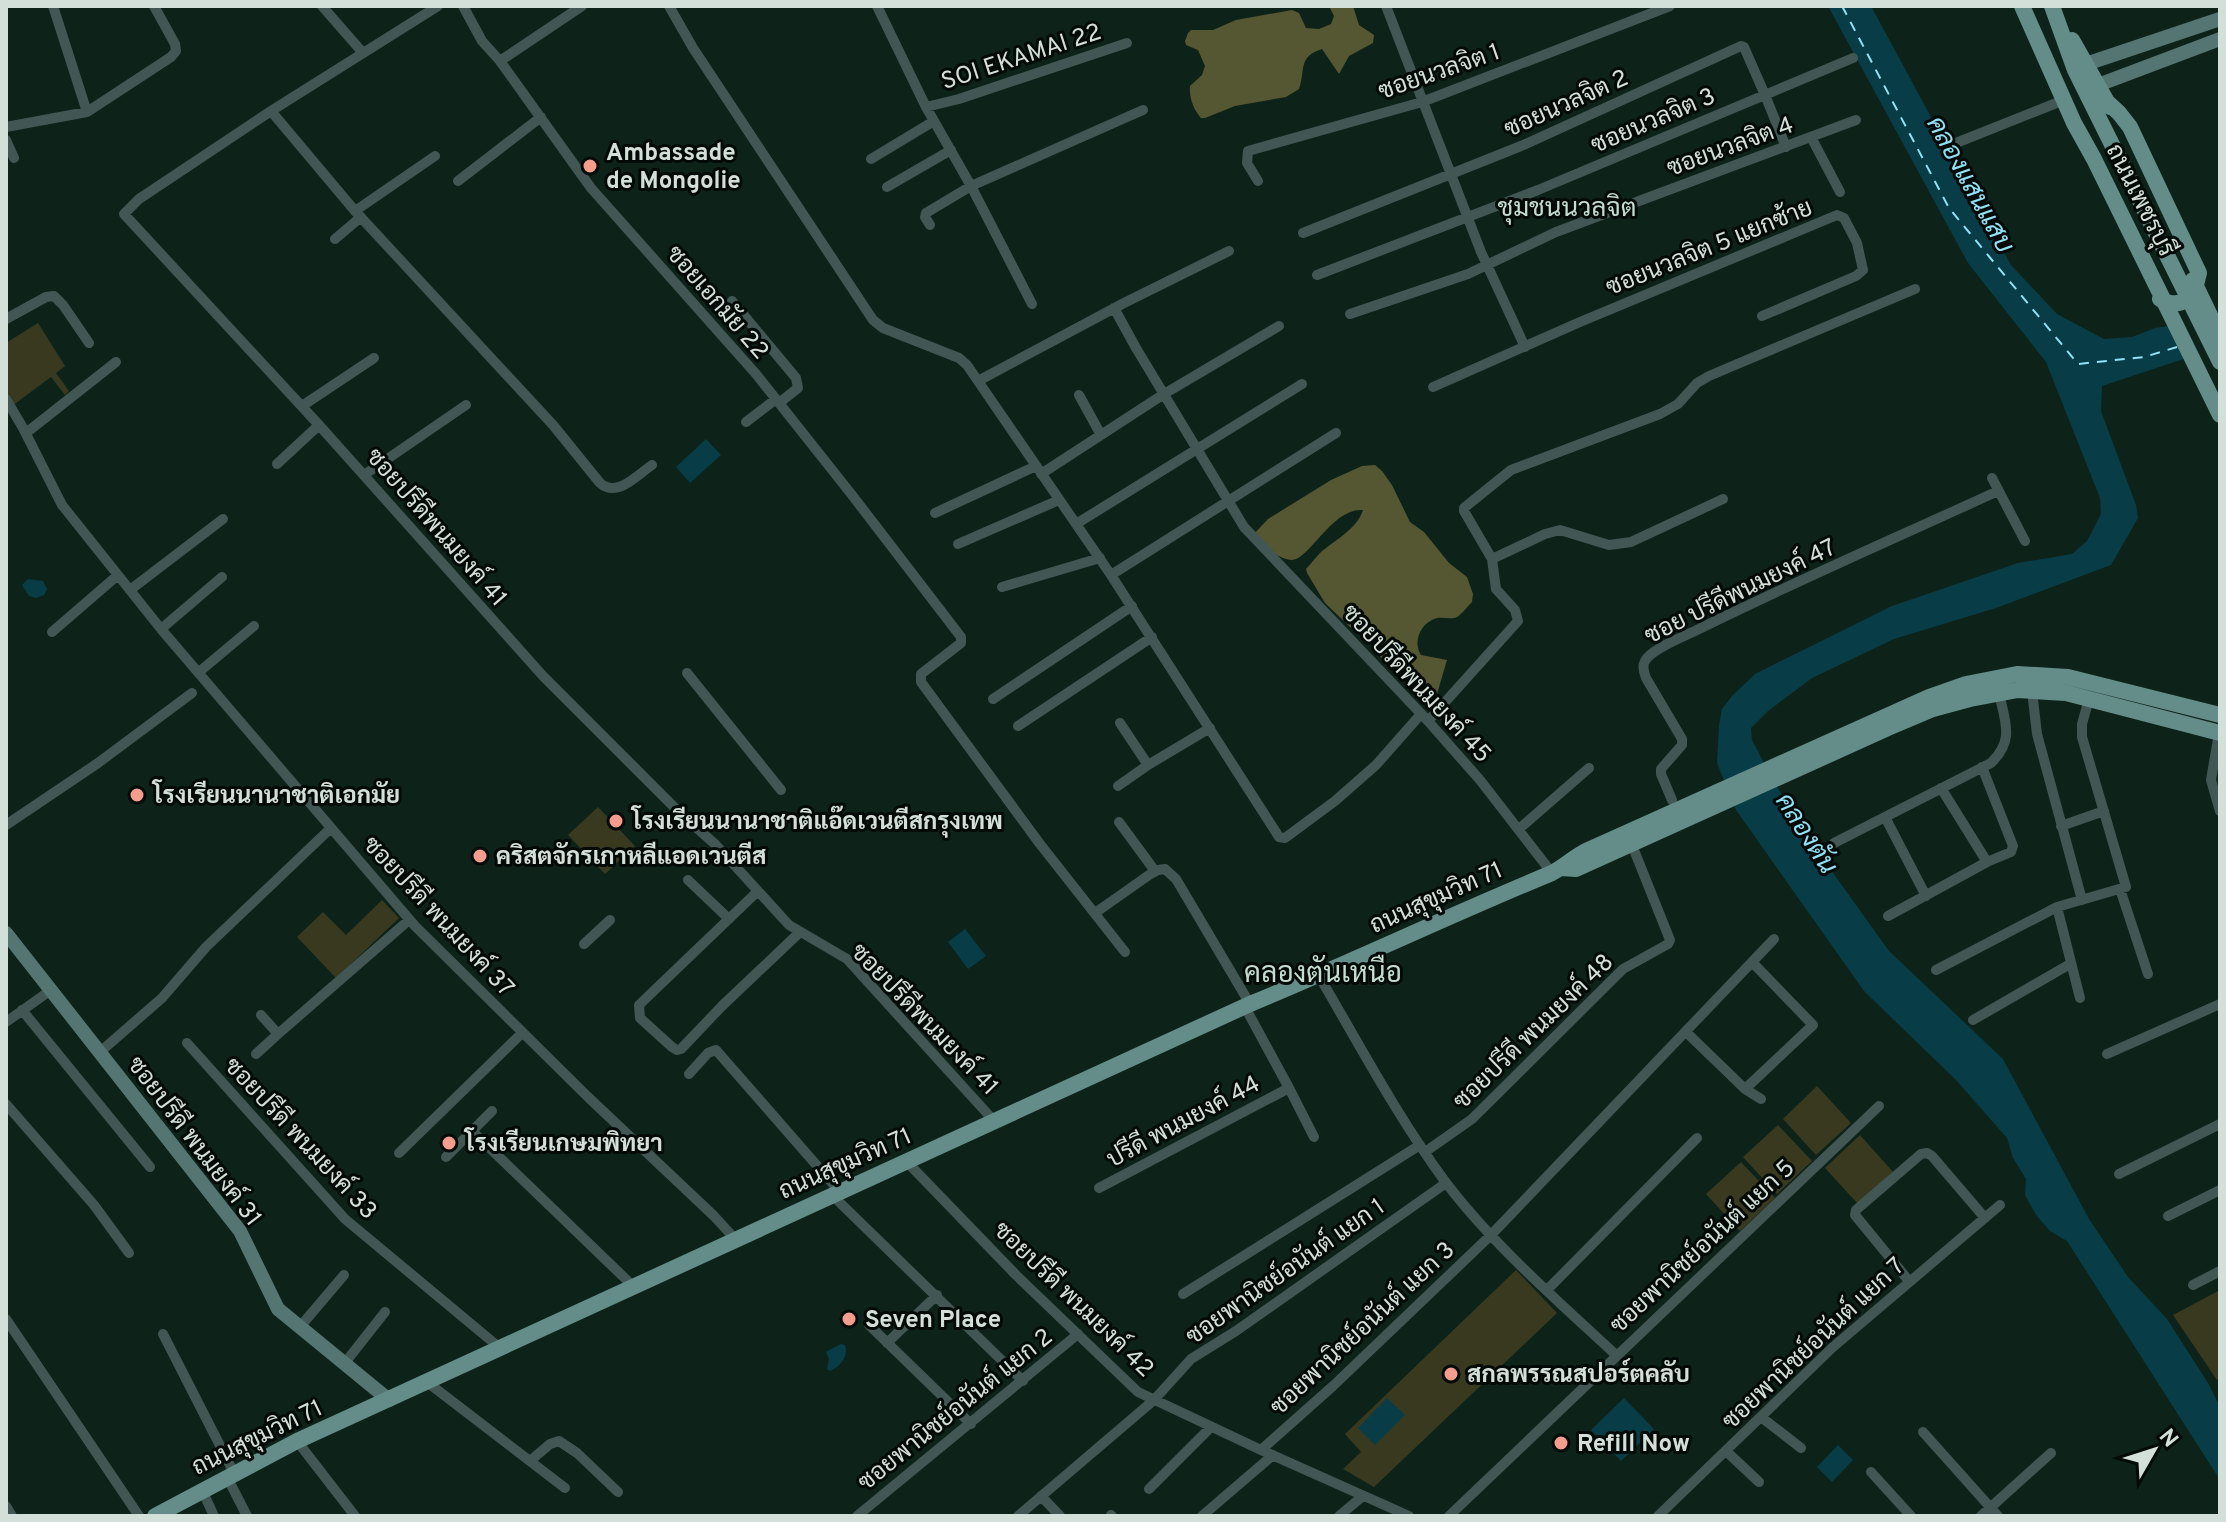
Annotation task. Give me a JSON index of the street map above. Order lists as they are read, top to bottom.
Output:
{
  "streets": {
    "main road": ["ถนนเพชรบุรี", "ถนนสุขุมวิท 71"],
    "street": [
      "SOI EKAMAI 22",
      "ซอยนวลจิต 1",
      "ซอยนวลจิต 2",
      "ซอยนวลจิต 3",
      "ซอยนวลจิต 4",
      "ซอยนวลจิต 5 แยกซ้าย",
      "ซอยเอกมัย 22",
      "ซอยปรีดีพนมยงค์ 41",
      "ซอย ปรีดีพนมยงค์ 47",
      "ซอยปรีดีพนมยงค์ 45",
      "ซอยปรีดี พนมยงค์ 37",
      "ซอยปรีดี พนมยงค์ 48",
      "ปรีดี พนมยงค์ 44",
      "ซอยปรีดี พนมยงค์ 33",
      "ซอยปรีดี พนมยงค์ 31",
      "ซอยพานิชย์อนันต์ แยก 5",
      "ซอยพานิชย์อนันต์ แยก 1",
      "ซอยปรีดี พนมยงค์ 42",
      "ซอยพานิชย์อนันต์ แยก 3",
      "ซอยพานิชย์อนันต์ แยก 7",
      "ซอยพานิชย์อนันต์ แยก 2"
    ]
  },
  "crossings": [
    ["ซอยนวลจิต 2", "ซอยนวลจิต 3"],
    ["ซอยนวลจิต 2", "ซอยนวลจิต 4"],
    ["ซอยปรีดีพนมยงค์ 41", "ถนนสุขุมวิท 71"],
    ["ซอยปรีดีพนมยงค์ 45", "ถนนสุขุมวิท 71"],
    ["ถนนสุขุมวิท 71", "ซอยปรีดี พนมยงค์ 37"],
    ["ถนนสุขุมวิท 71", "ปรีดี พนมยงค์ 44"],
    ["ถนนสุขุมวิท 71", "ซอยปรีดี พนมยงค์ 33"],
    ["ถนนสุขุมวิท 71", "ซอยปรีดี พนมยงค์ 31"],
    ["ถนนสุขุมวิท 71", "ซอยปรีดี พนมยงค์ 42"],
    ["ซอยพานิชย์อนันต์ แยก 1", "ซอยปรีดี พนมยงค์ 42"],
    ["ซอยปรีดี พนมยงค์ 42", "ซอยพานิชย์อนันต์ แยก 3"],
    ["ซอยปรีดี พนมยงค์ 42", "ซอยพานิชย์อนันต์ แยก 2"]
  ],
  "districts": ["ชุมชนนวลจิต", "คลองตันเหนือ"],
  "water": ["คลองแสนแสบ", "คลองตัน"],
  "places": [
    "Ambassade de Mongolie",
    "โรงเรียนนานาชาติเอกมัย",
    "โรงเรียนนานาชาติแอ๊ดเวนตีสกรุงเทพ",
    "คริสตจักรเกาหลีแอดเวนตีส",
    "โรงเรียนเกษมพิทยา",
    "Seven Place",
    "สกลพรรณสปอร์ตคลับ",
    "Refill Now"
  ],
  "north": "top right"
}
